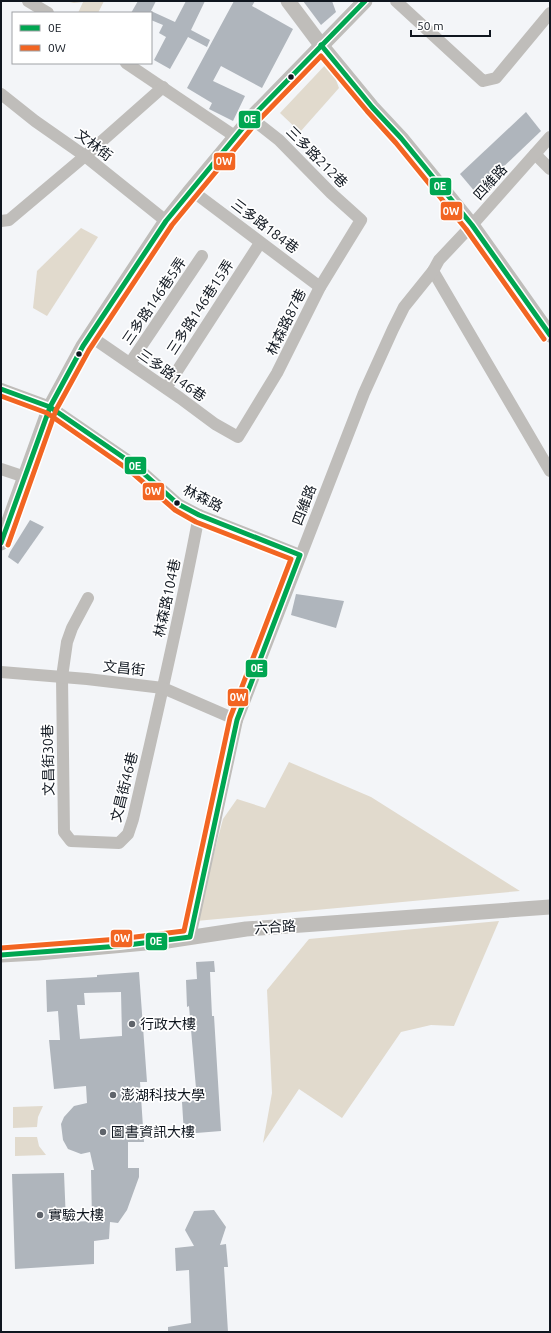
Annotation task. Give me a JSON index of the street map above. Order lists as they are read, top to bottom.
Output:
{
  "streets": {
    "street": [
      "文林街",
      "三多路212巷",
      "四維路",
      "三多路184巷",
      "三多路146巷5弄",
      "三多路146巷15弄",
      "林森路87巷",
      "三多路146巷",
      "林森路",
      "林森路104巷",
      "文昌街",
      "文昌街30巷",
      "文昌街46巷",
      "六合路"
    ]
  },
  "crossings": [
    ["三多路212巷", "林森路87巷"],
    ["四維路", "林森路"],
    ["四維路", "文昌街"],
    ["四維路", "六合路"],
    ["三多路184巷", "三多路146巷15弄"],
    ["三多路184巷", "林森路87巷"],
    ["三多路146巷5弄", "三多路146巷"],
    ["三多路146巷15弄", "三多路146巷"],
    ["林森路87巷", "三多路146巷"],
    ["林森路", "林森路104巷"],
    ["林森路104巷", "文昌街"],
    ["林森路104巷", "文昌街46巷"],
    ["文昌街", "文昌街30巷"],
    ["文昌街", "文昌街46巷"],
    ["文昌街30巷", "文昌街46巷"]
  ],
  "places": [
    "行政大樓",
    "澎湖科技大學",
    "圖書資訊大樓",
    "實驗大樓"
  ],
  "lines": ["transit line 0E", "transit line 0W"],
  "legend": ["0E", "0W"],
  "scale_bar": "50 m"
}
